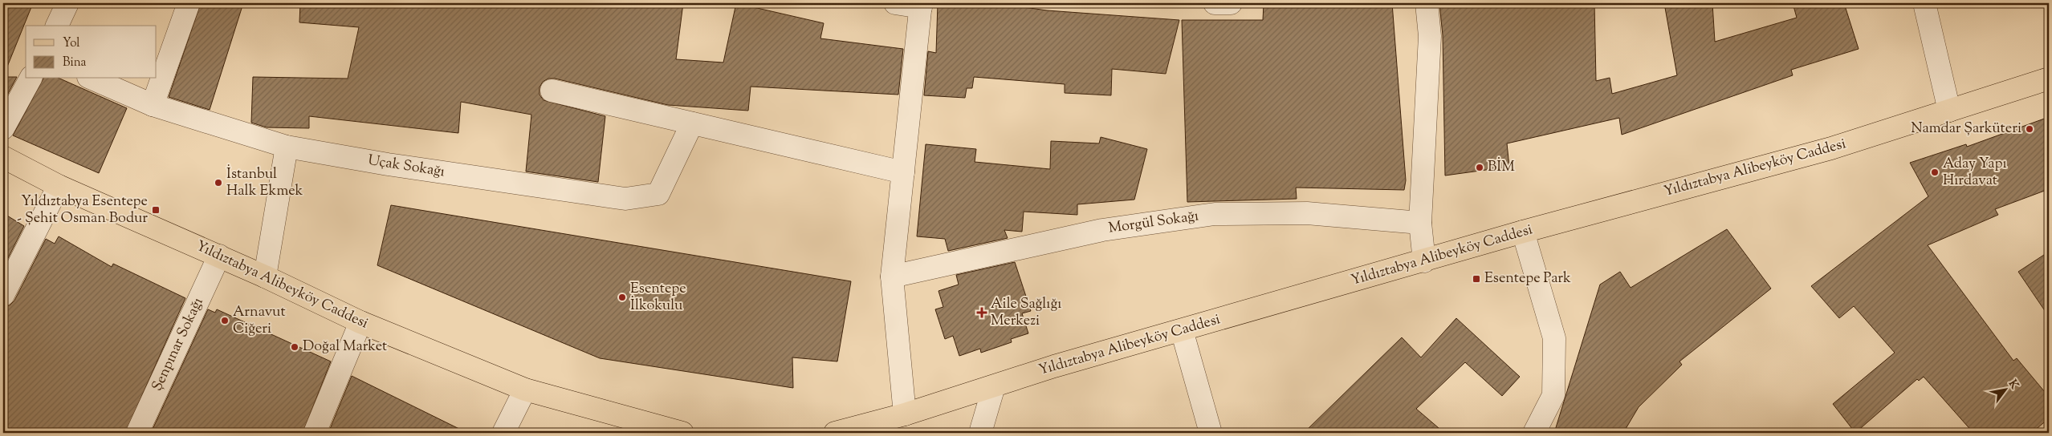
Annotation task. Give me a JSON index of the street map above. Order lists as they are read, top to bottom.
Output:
{
  "streets": {
    "main road": ["Yıldıztabya Alibeyköy Caddesi"],
    "street": ["Uçak Sokağı", "Morgül Sokağı", "Şenpınar Sokağı"]
  },
  "crossings": [
    ["Yıldıztabya Alibeyköy Caddesi", "Şenpınar Sokağı"]
  ],
  "places": {
    "other": [
      "Namdar Şarküteri",
      "BİM",
      "Aday Yapı Hırdavat",
      "İstanbul Halk Ekmek",
      "Esentepe İlkokulu",
      "Arnavut Ciğeri",
      "Doğal Market"
    ],
    "transit": ["Yıldıztabya Esentepe - Şehit Osman Bodur", "Esentepe Park"],
    "health": ["Aile Sağlığı Merkezi"]
  },
  "legend": ["Yol", "Bina"],
  "north": "top right"
}
